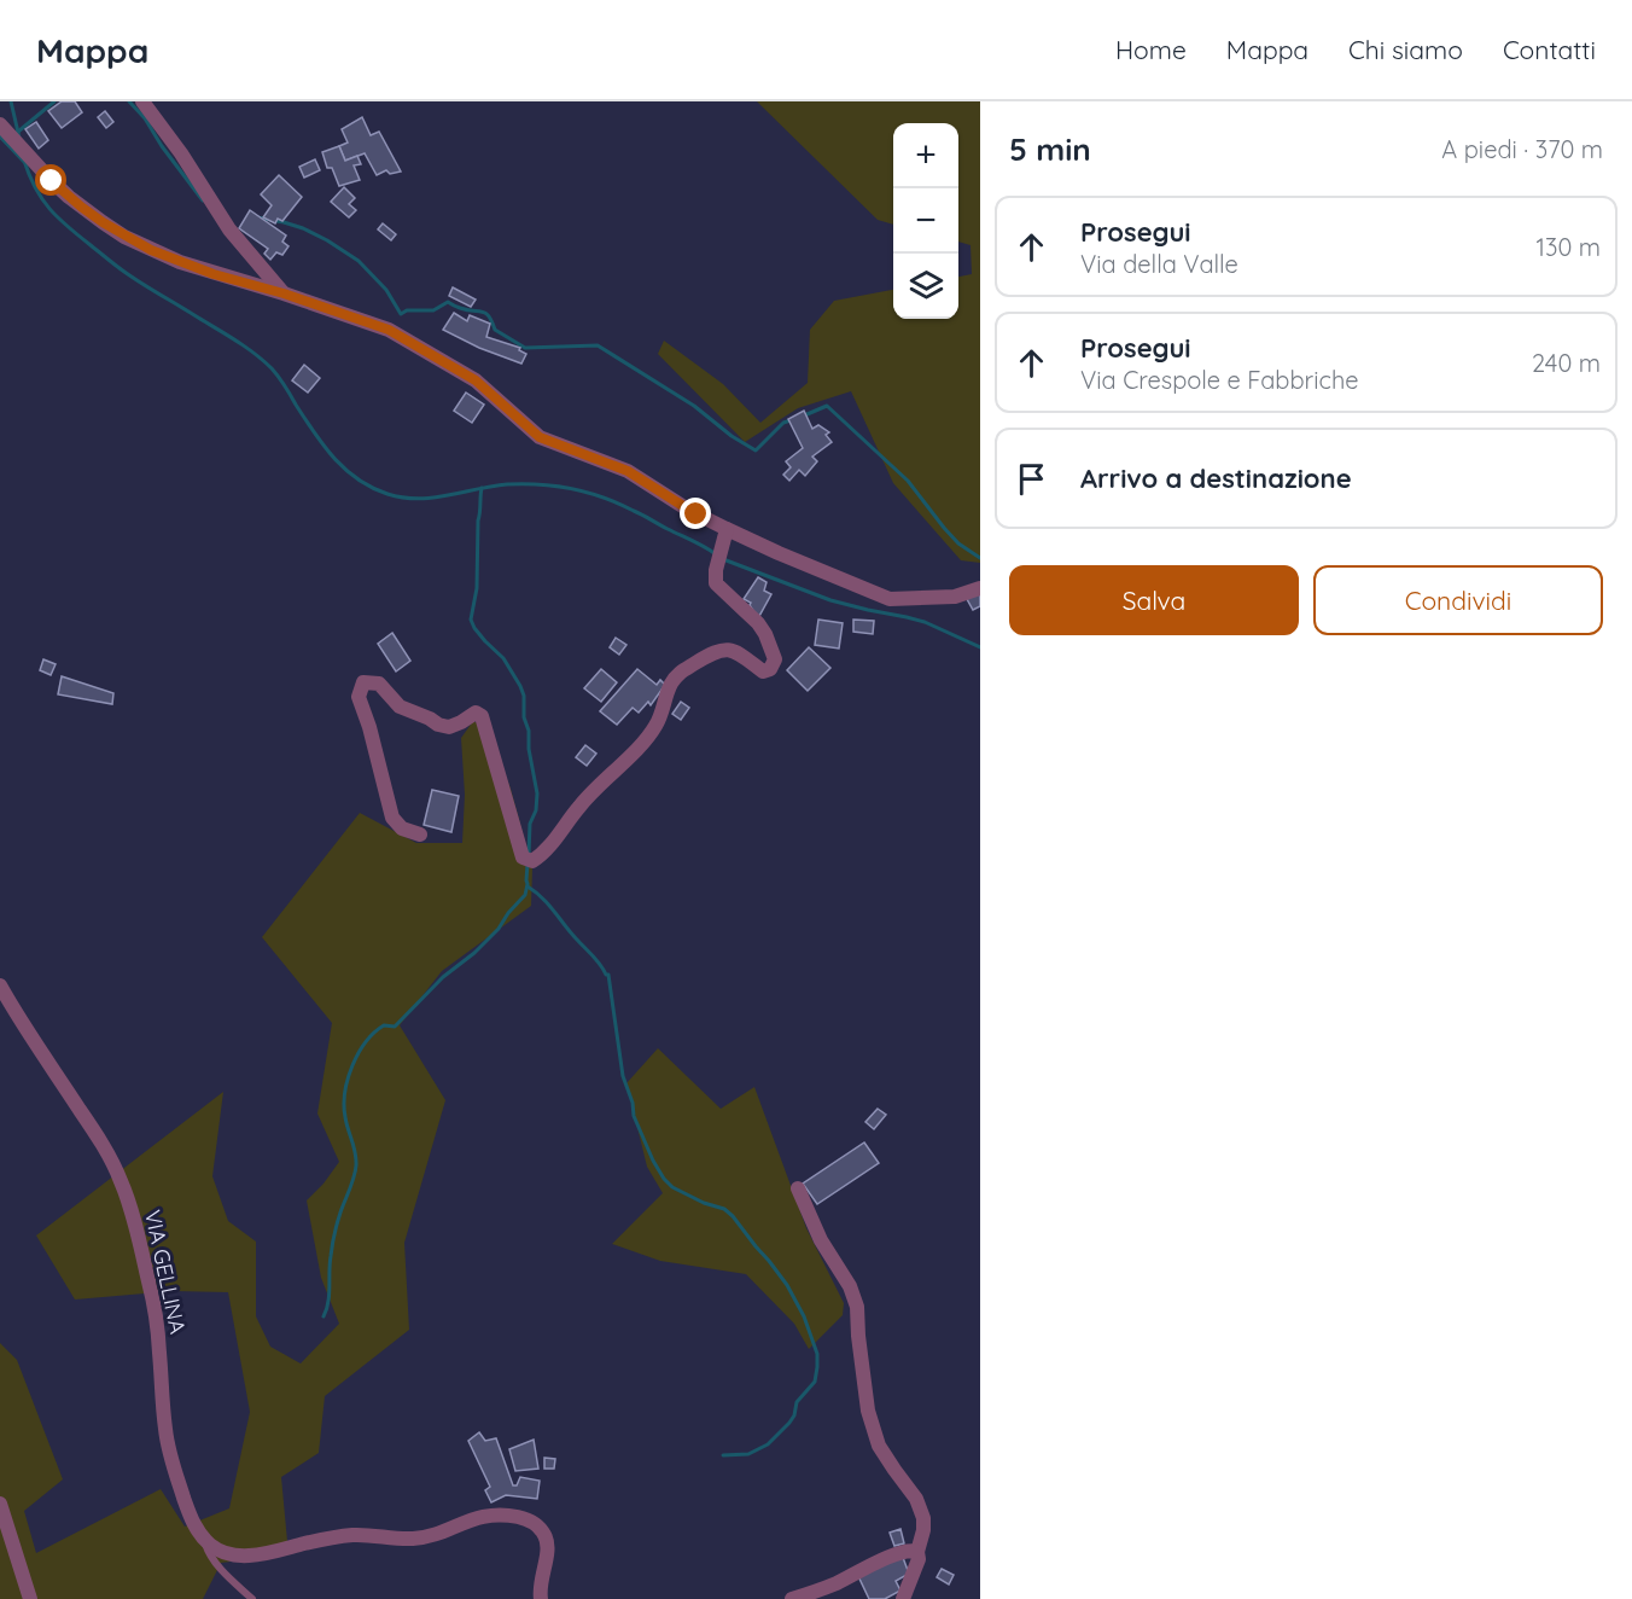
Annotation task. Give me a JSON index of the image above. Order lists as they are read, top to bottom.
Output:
{
  "streets": {
    "street": ["VIA GELLINA"]
  },
  "page": {
    "header": "Mappa",
    "nav": [
      "Home",
      "Mappa",
      "Chi siamo",
      "Contatti"
    ],
    "heading": ["5 min", "A piedi · 370 m"],
    "map_buttons": ["+", "−"],
    "list": [
      ["Prosegui", "Via della Valle", "130 m"],
      ["Prosegui", "Via Crespole e Fabbriche", "240 m"],
      "Arrivo a destinazione"
    ],
    "buttons": ["Salva", "Condividi"]
  }
}
